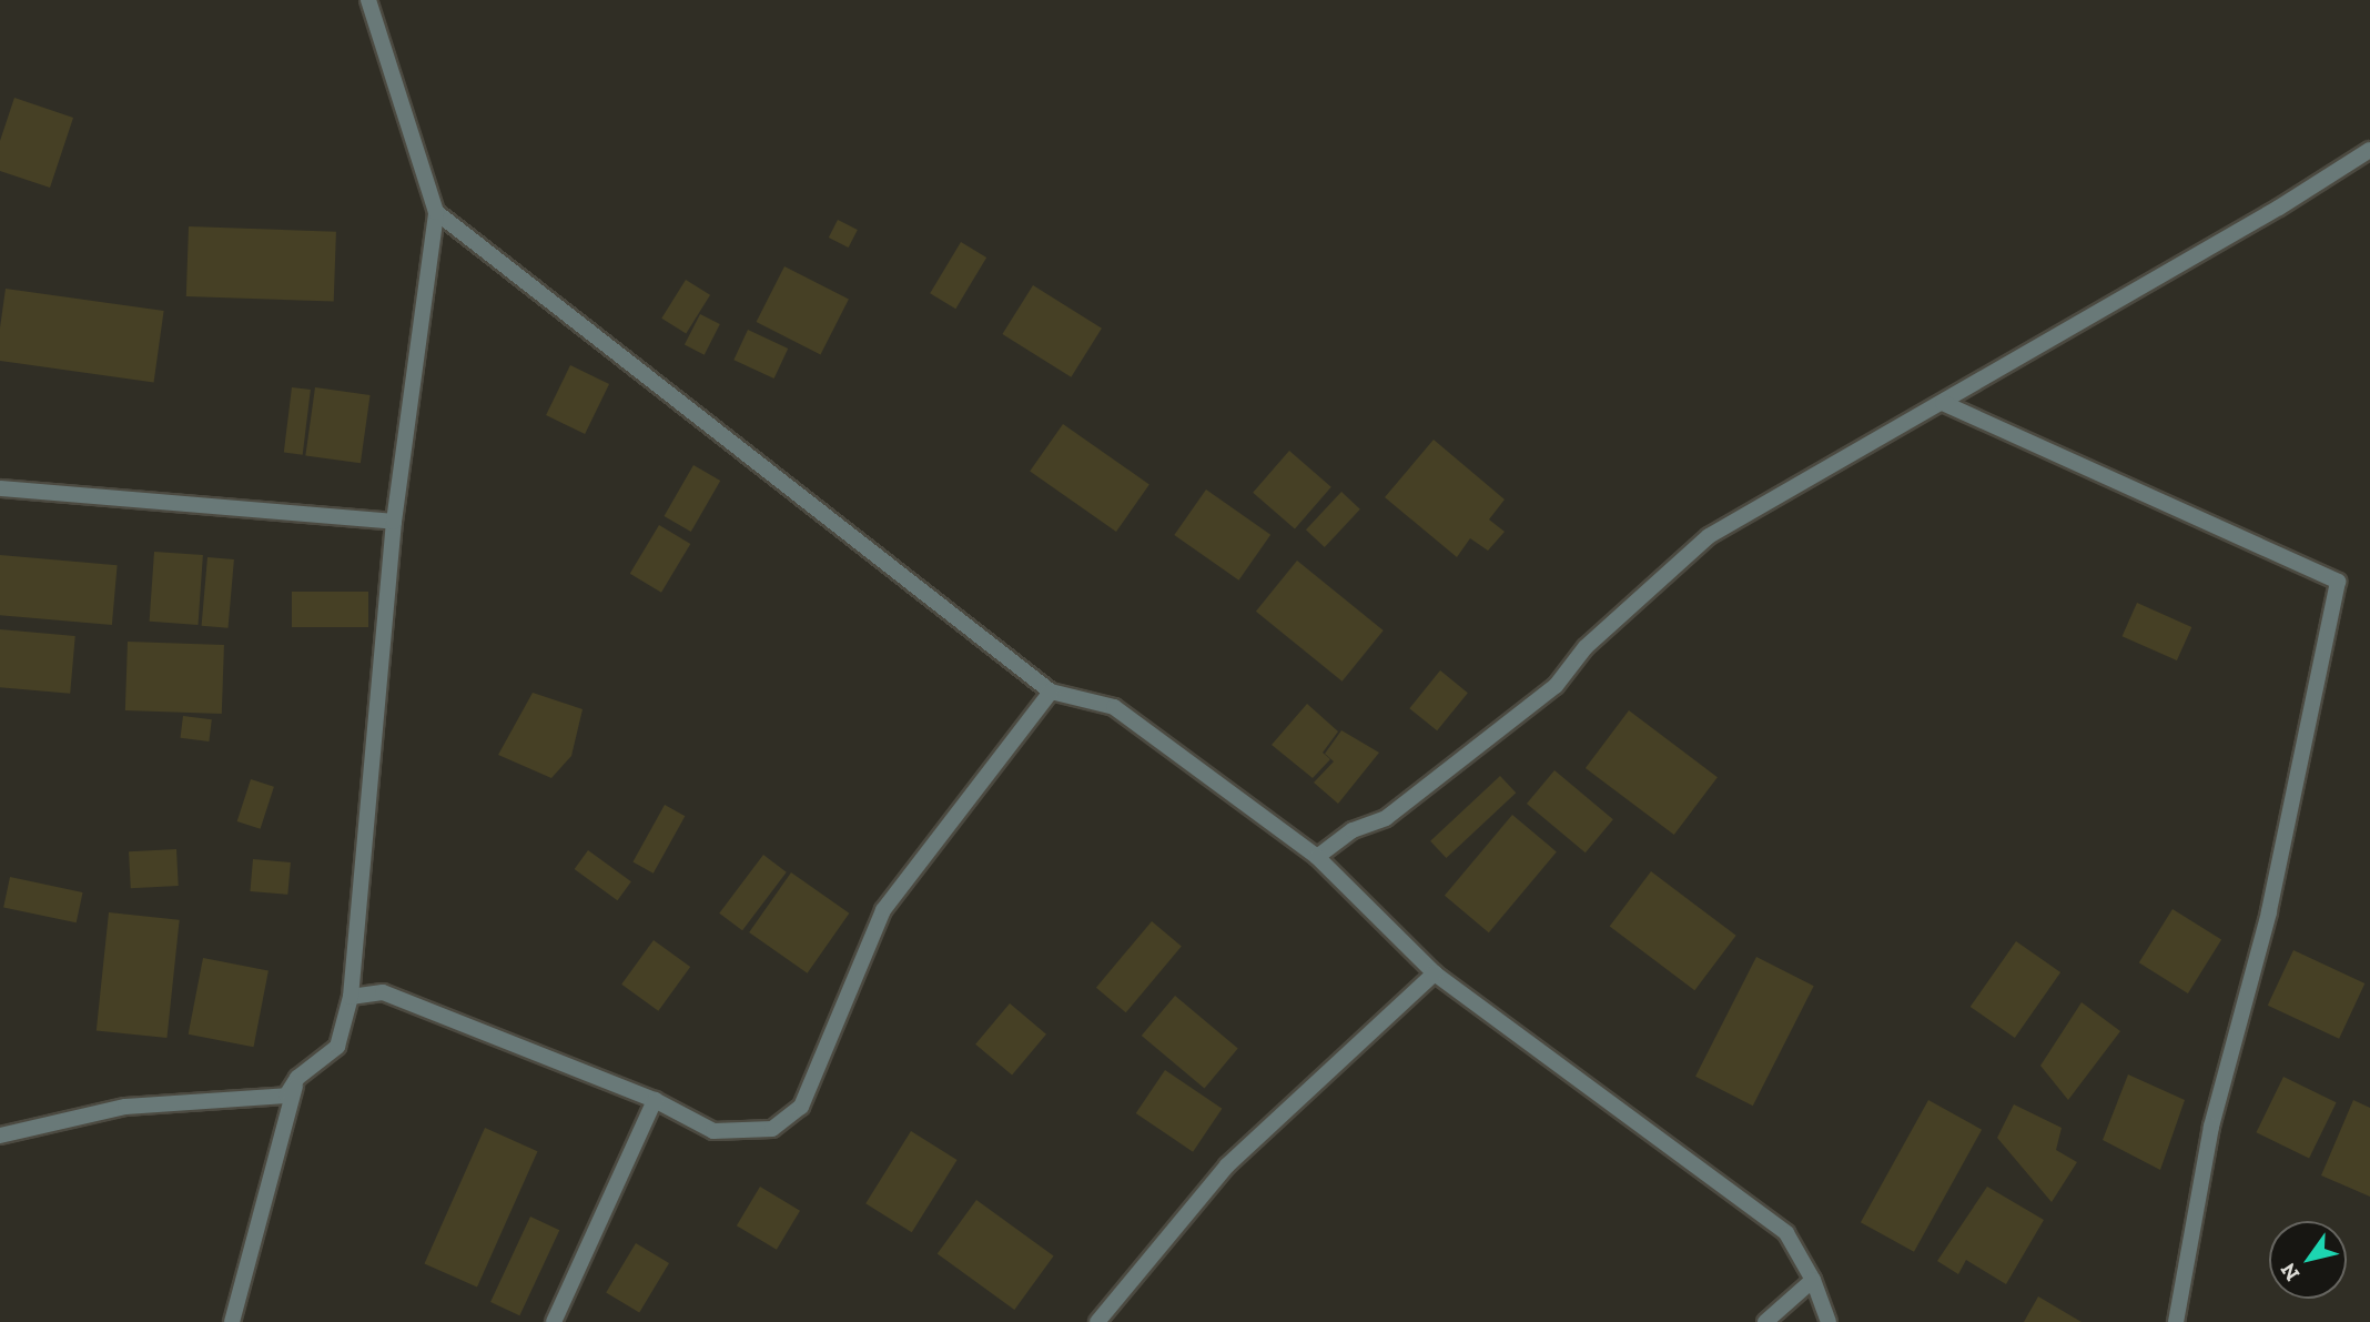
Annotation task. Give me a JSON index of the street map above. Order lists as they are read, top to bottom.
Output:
{
  "north": "bottom left"
}
